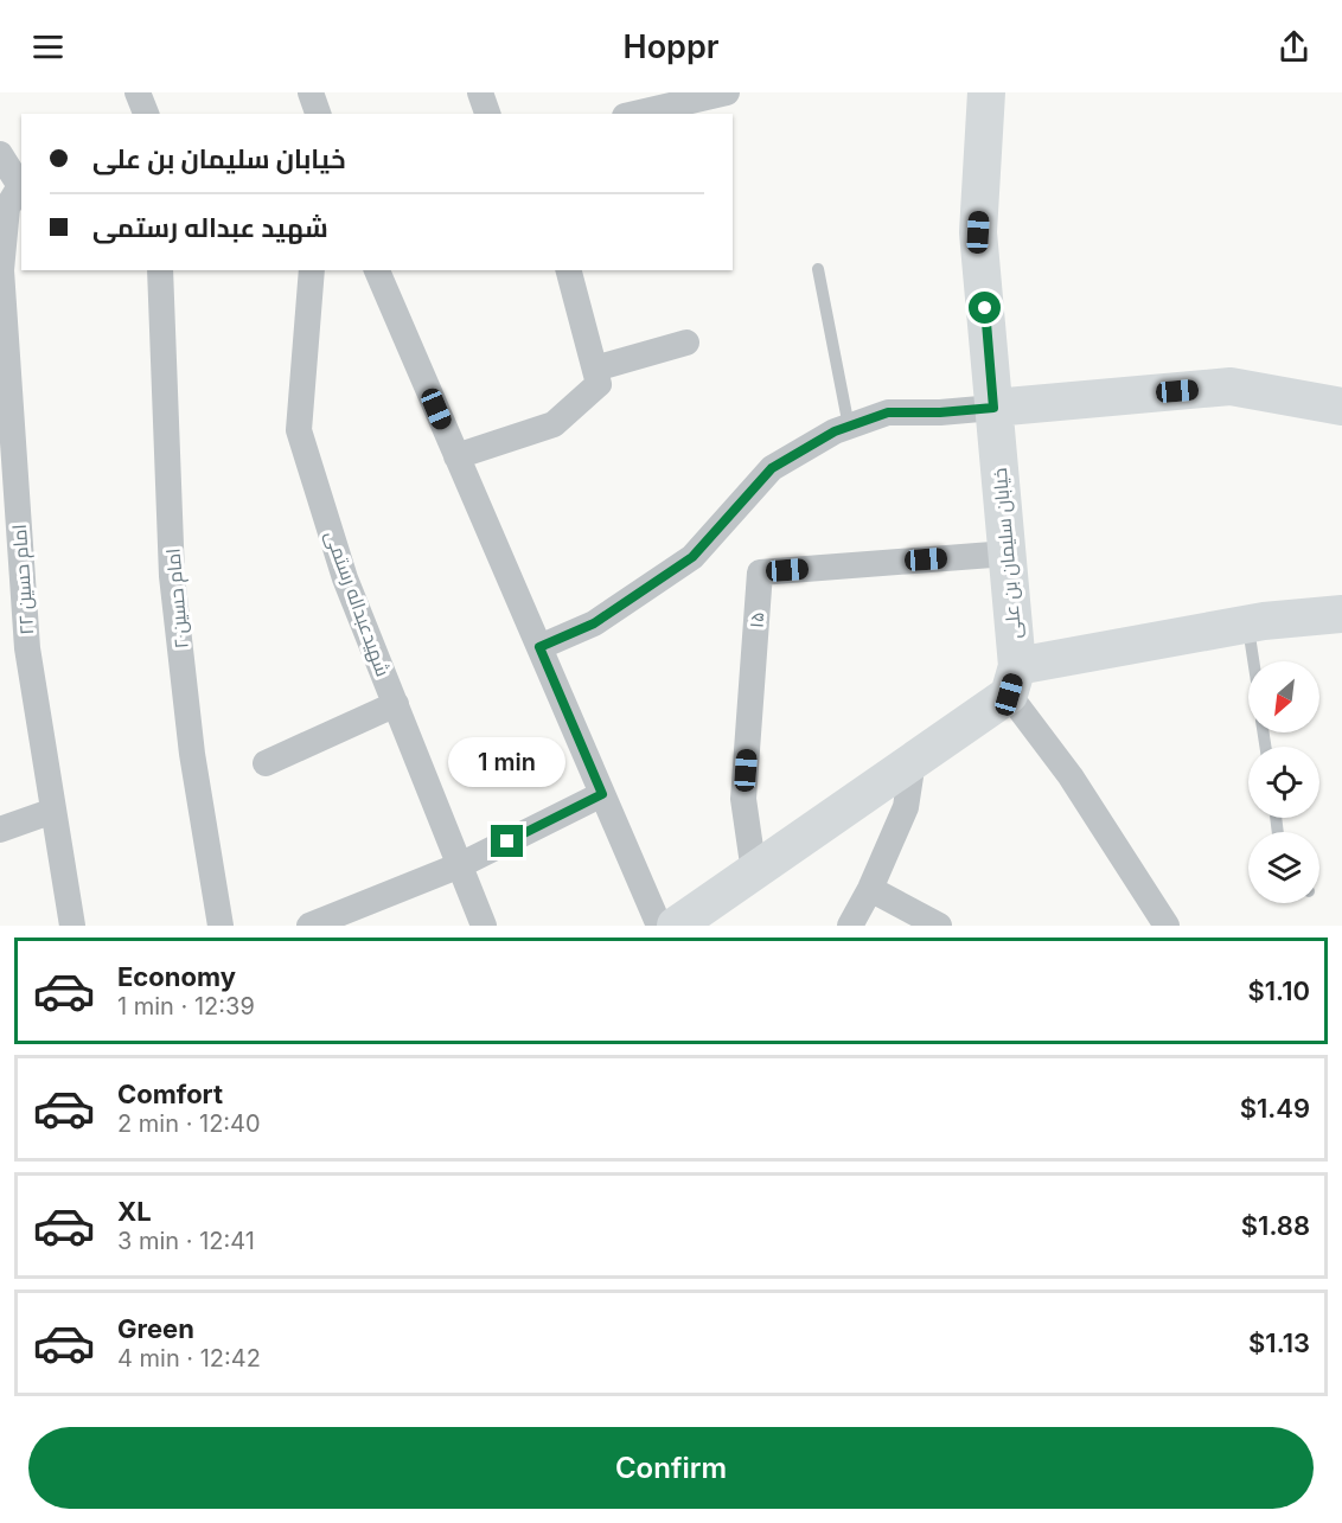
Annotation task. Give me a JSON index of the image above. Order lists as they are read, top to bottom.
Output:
{
  "streets": {
    "street": [
      "خیابان سلیمان بن علی",
      "امام حسین ۲۲",
      "امام حسین۲۰",
      "شهیدعبداله رستمی",
      "۱۵"
    ]
  },
  "crossings": [
    ["خیابان سلیمان بن علی", "۱۵"]
  ],
  "north": "bottom left",
  "page": {
    "header": "Hoppr",
    "banner": ["خیابان سلیمان بن علی", "شهید عبداله رستمی"],
    "bubble": "1 min",
    "list": [
      {
        "name": "Economy",
        "note": "1 min · 12:39",
        "value": "$1.10"
      },
      {
        "name": "Comfort",
        "note": "2 min · 12:40",
        "value": "$1.49"
      },
      {
        "name": "XL",
        "note": "3 min · 12:41",
        "value": "$1.88"
      },
      {
        "name": "Green",
        "note": "4 min · 12:42",
        "value": "$1.13"
      }
    ],
    "buttons": "Confirm"
  }
}
